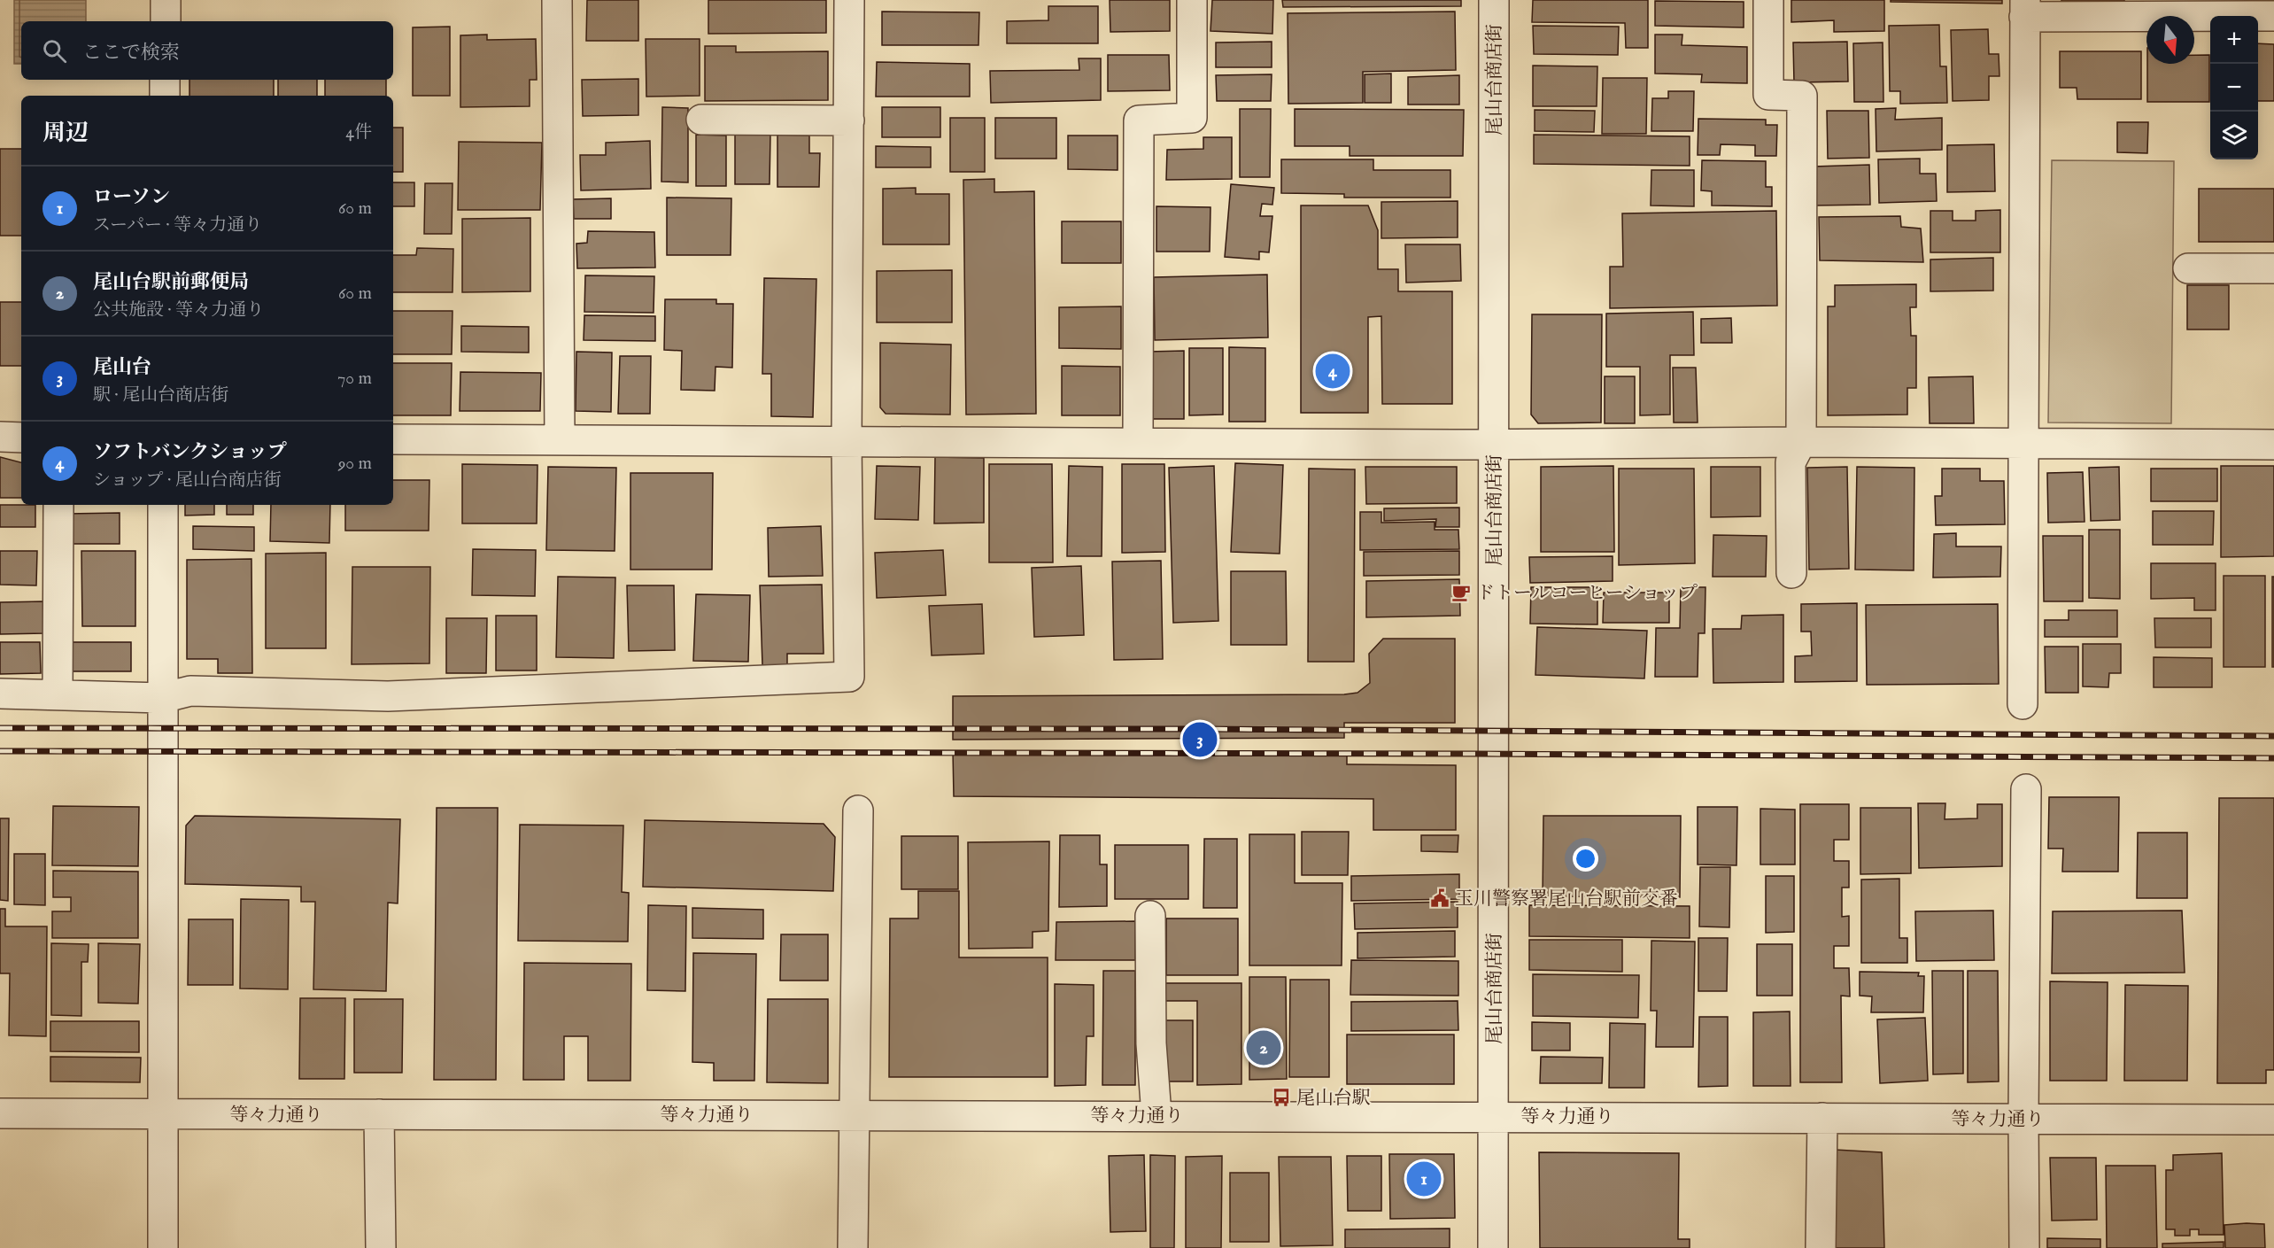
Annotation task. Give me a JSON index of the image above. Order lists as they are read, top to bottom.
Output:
{
  "streets": {
    "street": ["尾山台商店街", "等々力通り"]
  },
  "crossings": [
    ["尾山台商店街", "等々力通り"]
  ],
  "places": {
    "cafe": ["ドトールコーヒーショップ"],
    "public building": ["玉川警察署尾山台駅前交番"],
    "bus stop": ["尾山台駅"]
  },
  "north": "bottom",
  "page": {
    "map_buttons": ["+", "−"],
    "search": "ここで検索",
    "heading": ["周辺", "4件"],
    "list": [
      {
        "mark": "1",
        "name": "ローソン",
        "note": "スーパー · 等々力通り",
        "value": "60 m"
      },
      {
        "mark": "2",
        "name": "尾山台駅前郵便局",
        "note": "公共施設 · 等々力通り",
        "value": "60 m"
      },
      {
        "mark": "3",
        "name": "尾山台",
        "note": "駅 · 尾山台商店街",
        "value": "70 m"
      },
      {
        "mark": "4",
        "name": "ソフトバンクショップ",
        "note": "ショップ · 尾山台商店街",
        "value": "90 m"
      }
    ],
    "pins": [
      "4",
      "3",
      "2",
      "1"
    ]
  }
}
